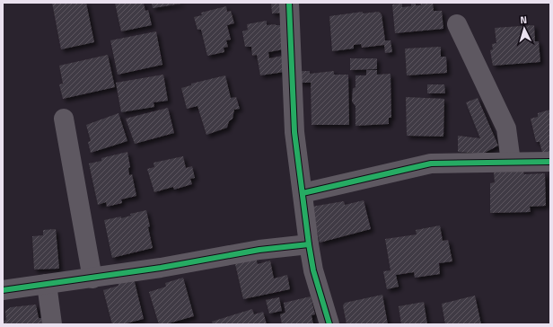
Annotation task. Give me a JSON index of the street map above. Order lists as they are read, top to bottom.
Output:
{
  "north": "top"
}
